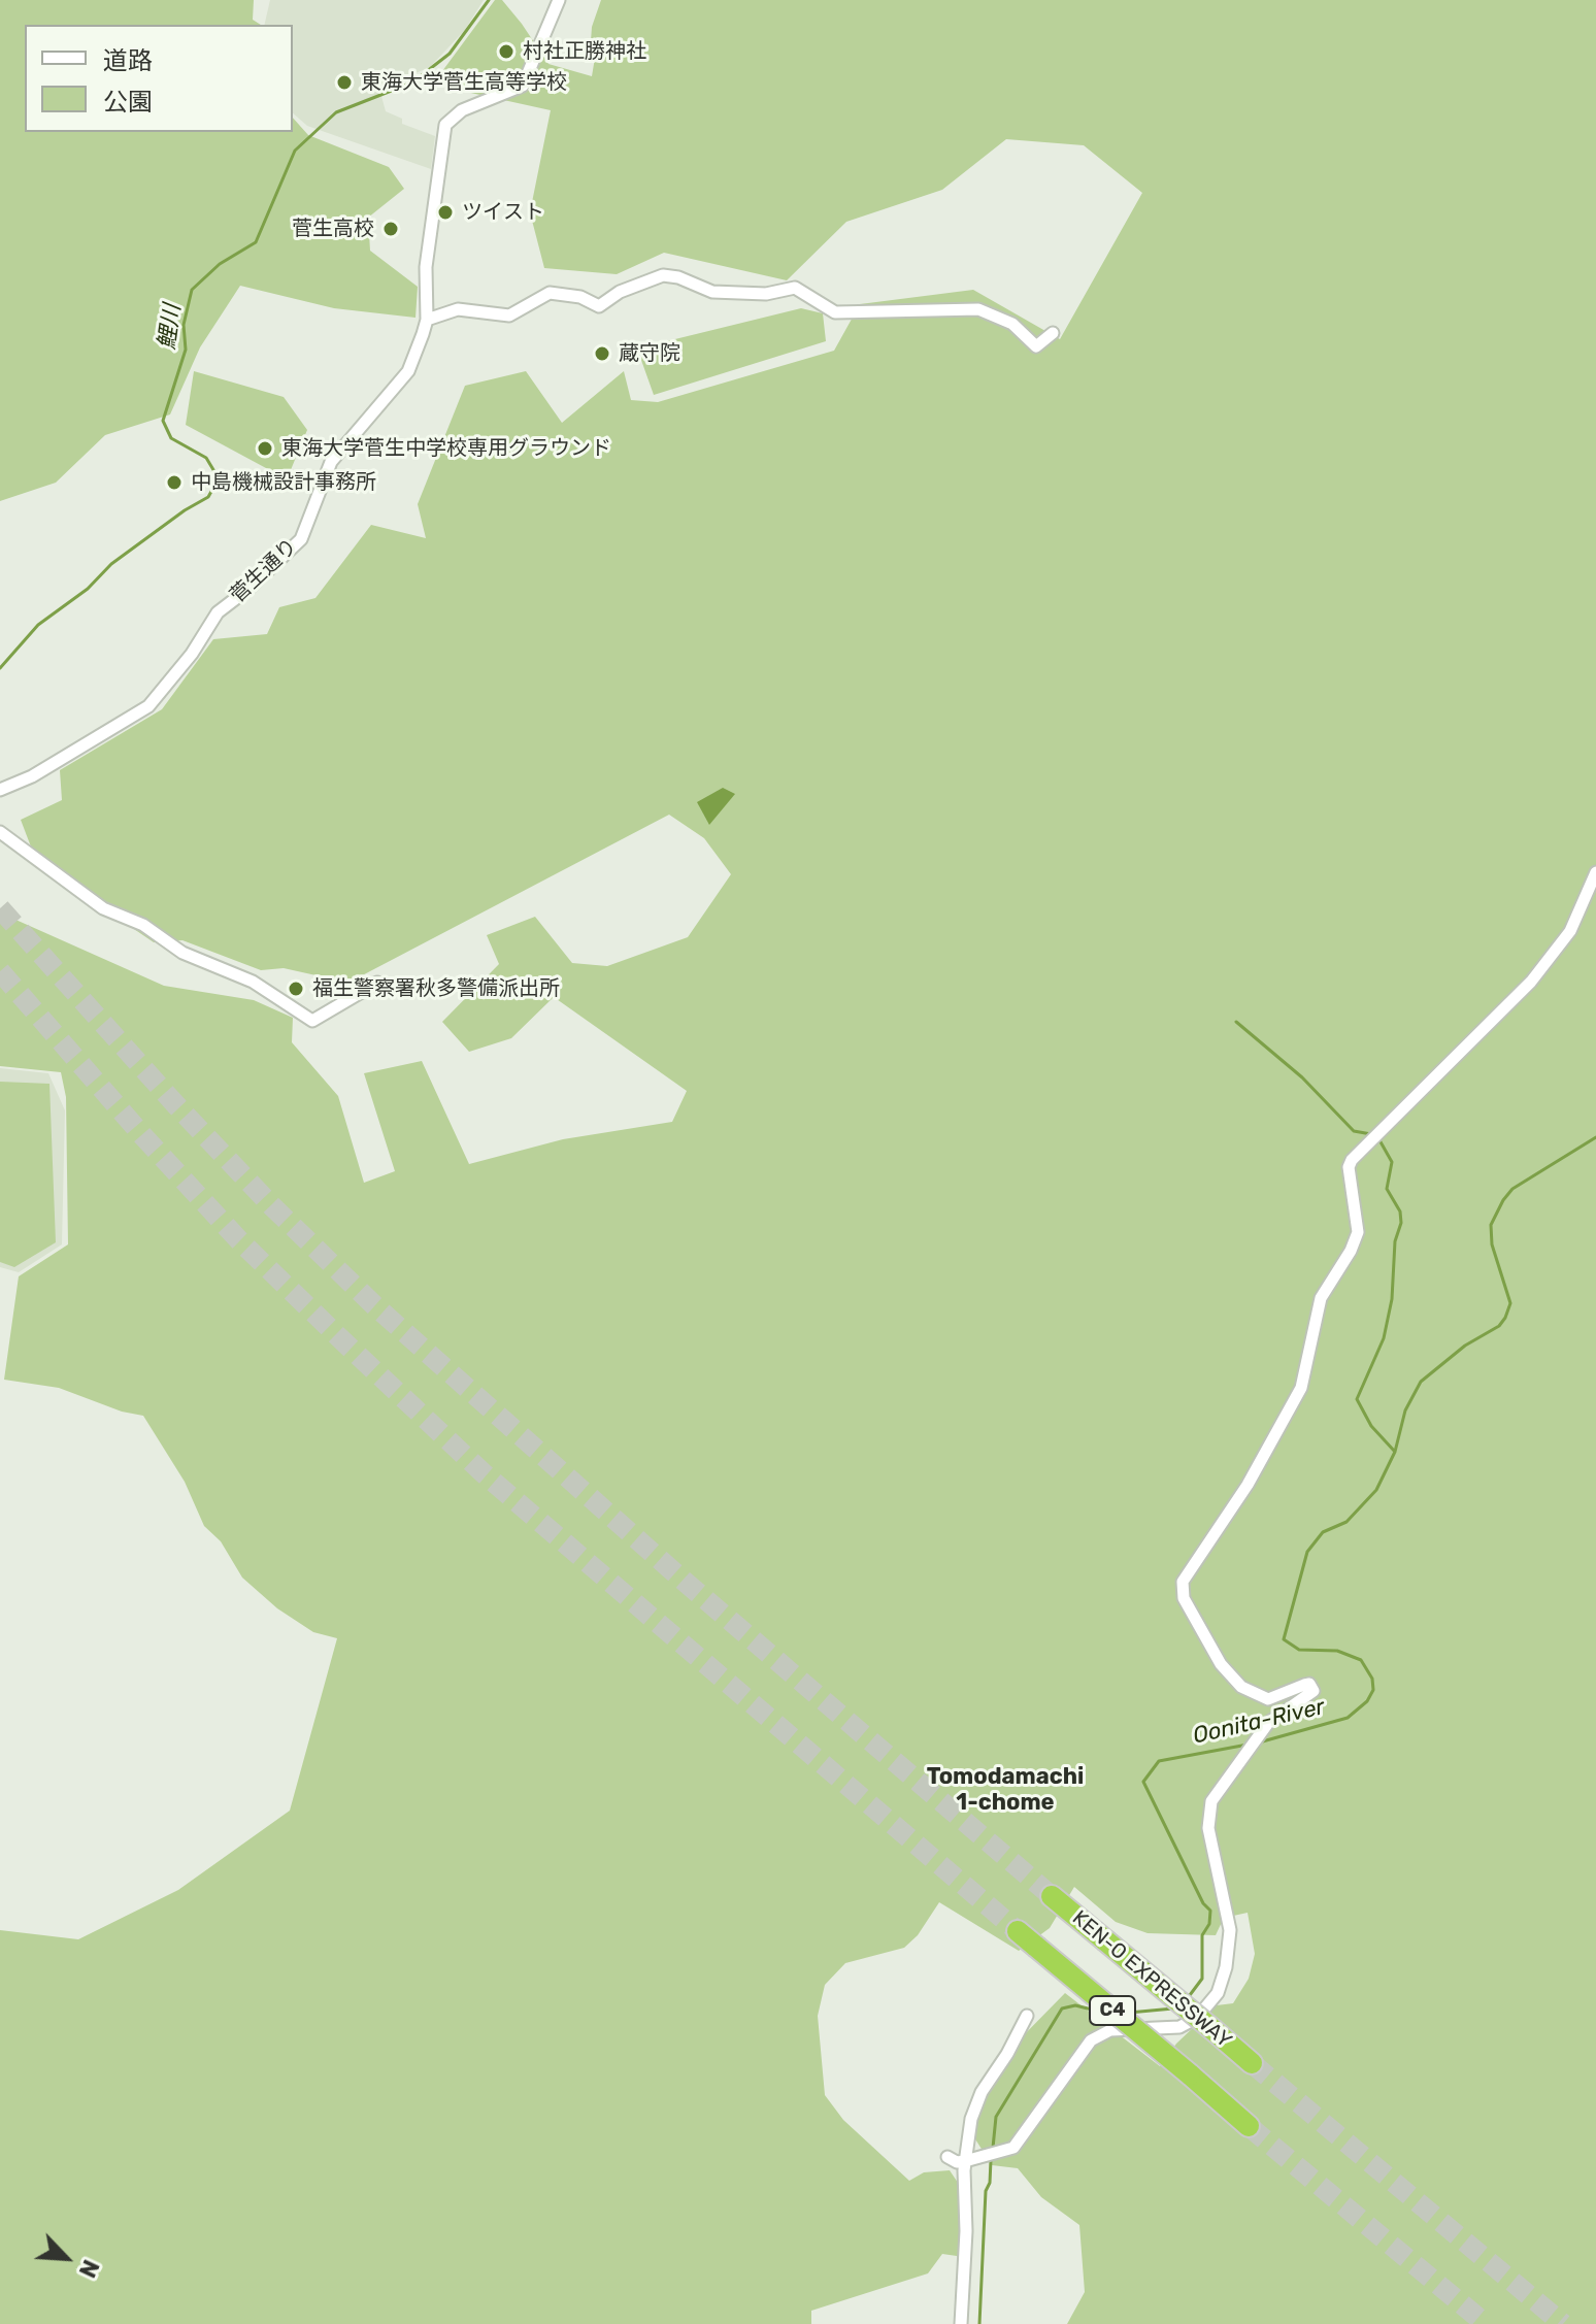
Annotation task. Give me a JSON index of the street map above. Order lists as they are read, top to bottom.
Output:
{
  "streets": {
    "highway": ["KEN-O EXPRESSWAY", "C4"],
    "street": ["菅生通り"]
  },
  "districts": ["Tomodamachi 1-chome"],
  "water": ["鯉川", "Oonita-River"],
  "places": [
    "村社正勝神社",
    "東海大学菅生高等学校",
    "ツイスト",
    "菅生高校",
    "蔵守院",
    "東海大学菅生中学校専用グラウンド",
    "中島機械設計事務所",
    "福生警察署秋多警備派出所"
  ],
  "legend": ["道路", "公園"],
  "north": "bottom right"
}
